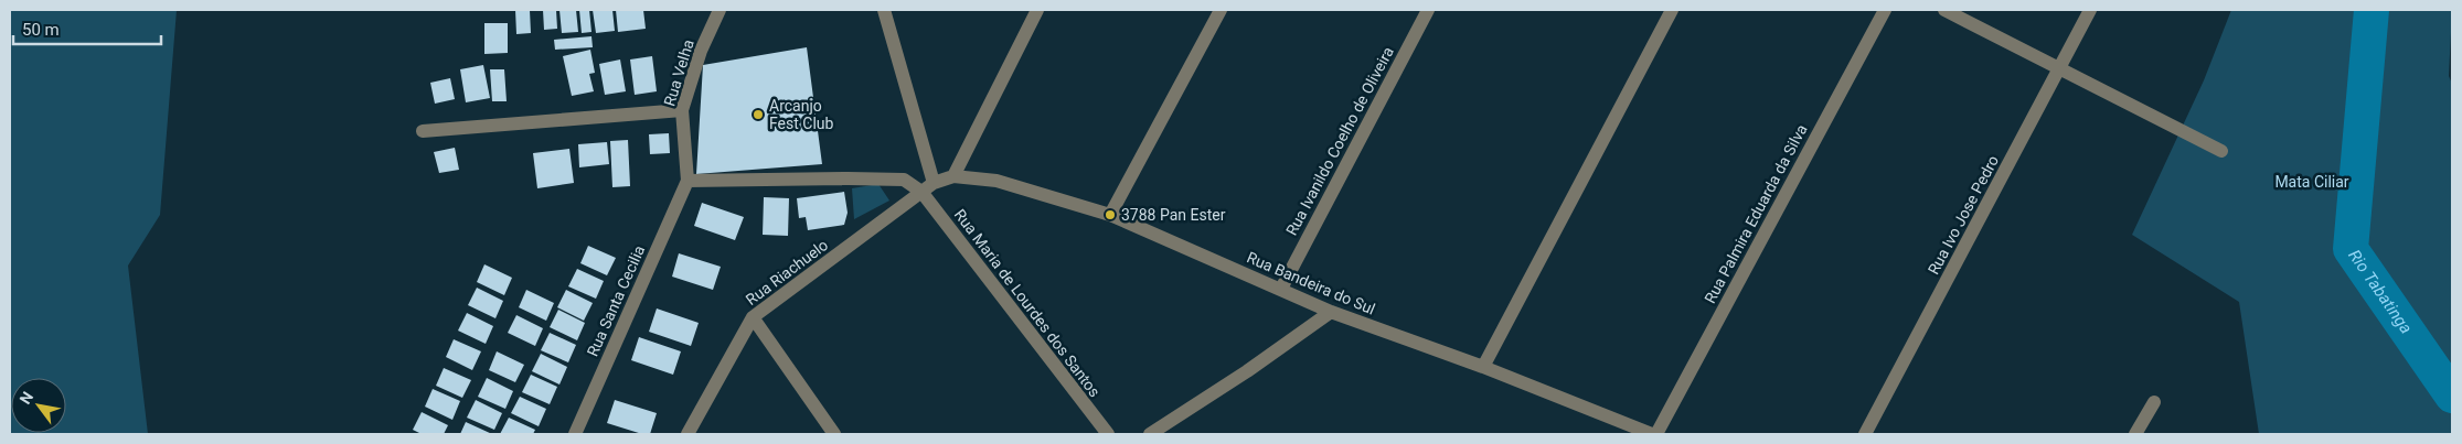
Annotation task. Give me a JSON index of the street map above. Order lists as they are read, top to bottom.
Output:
{
  "streets": {
    "street": [
      "Rua Velha",
      "Rua Ivanildo Coelho de Oliveira",
      "Rua Palmira Eduarda da Silva",
      "Rua Ivo Jose Pedro",
      "Rua Riachuelo",
      "Rua Bandeira do Sul",
      "Rua Santa Cecilia",
      "Rua Maria de Lourdes dos Santos"
    ]
  },
  "crossings": [
    ["Rua Velha", "Rua Santa Cecilia"],
    ["Rua Ivanildo Coelho de Oliveira", "Rua Bandeira do Sul"],
    ["Rua Riachuelo", "Rua Bandeira do Sul"],
    ["Rua Riachuelo", "Rua Maria de Lourdes dos Santos"],
    ["Rua Bandeira do Sul", "Rua Maria de Lourdes dos Santos"]
  ],
  "water": ["Rio Tabatinga"],
  "parks": ["Mata Ciliar"],
  "places": ["Arcanjo Fest Club", "3788 Pan Ester"],
  "scale_bar": "50 m",
  "north": "top left"
}
